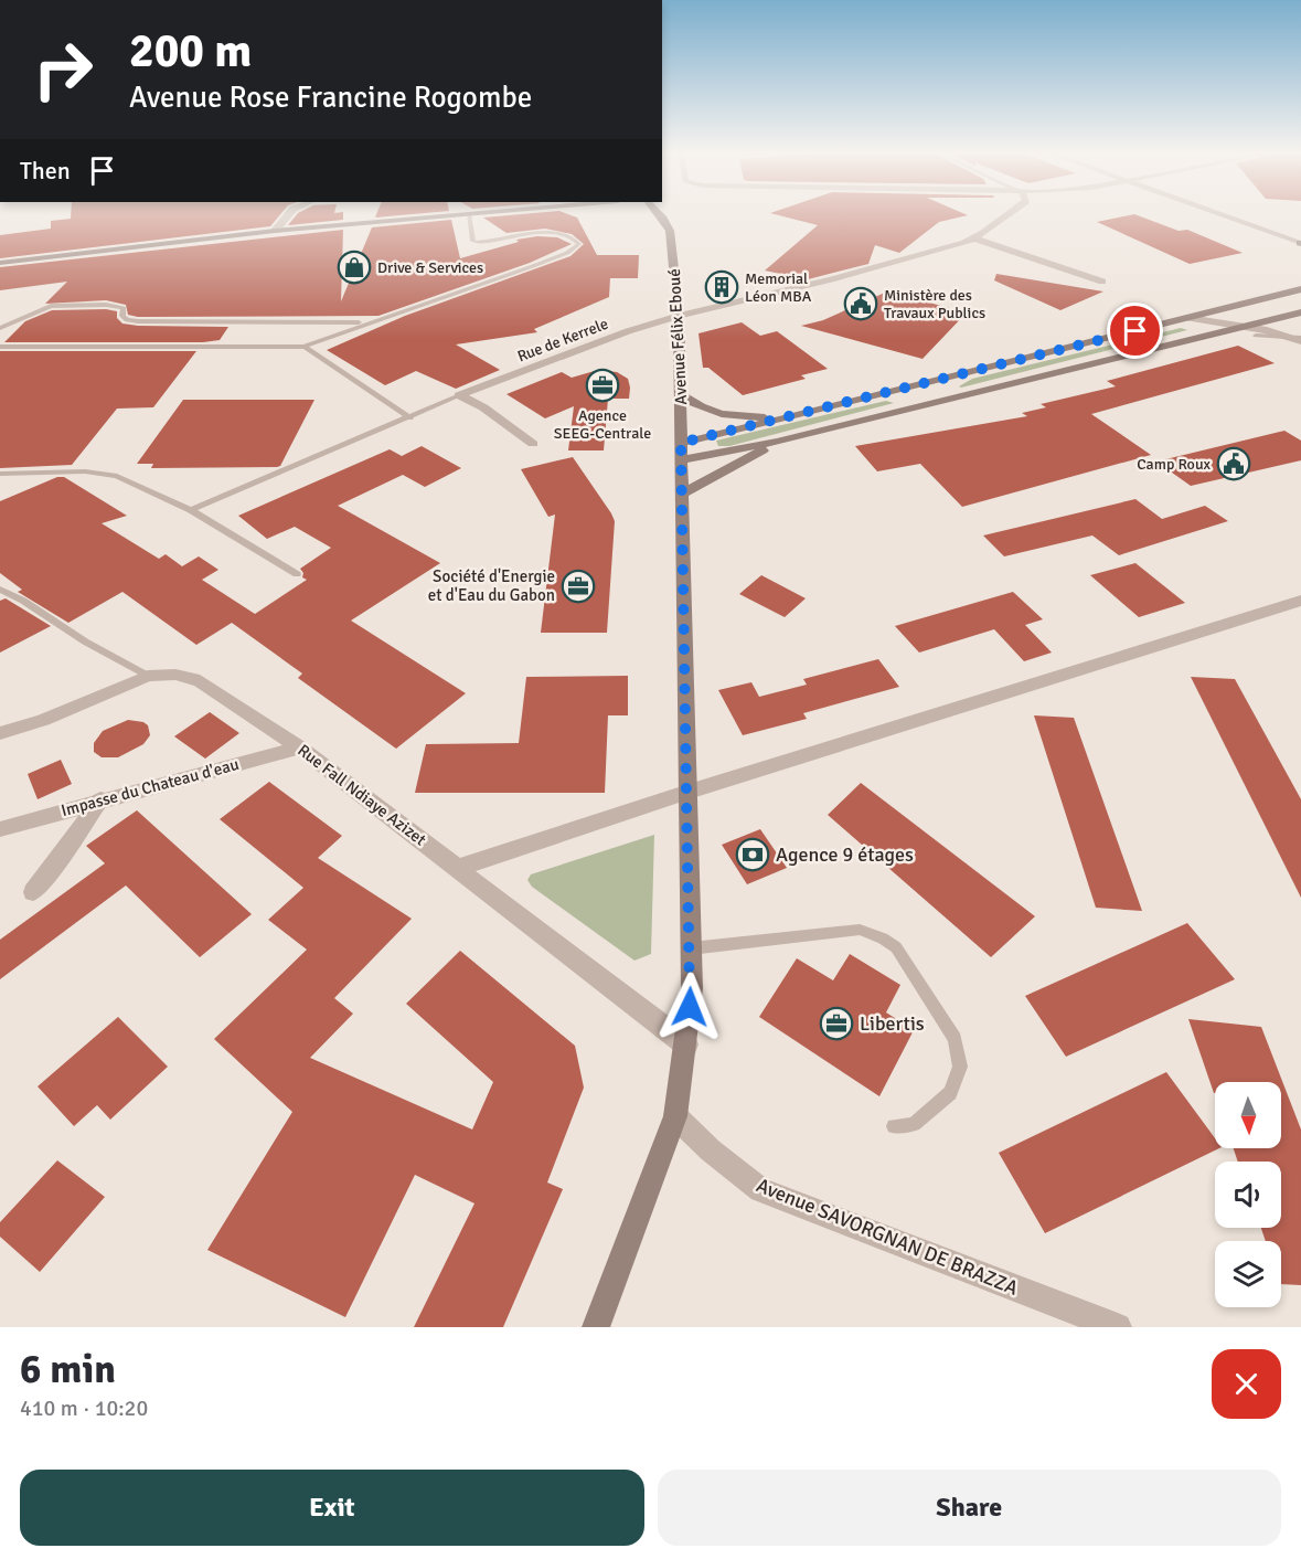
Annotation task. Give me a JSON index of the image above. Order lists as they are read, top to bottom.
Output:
{
  "streets": {
    "main road": ["Avenue Félix Eboué"],
    "street": [
      "Rue de Kerrele",
      "Impasse du Chateau d'eau",
      "Rue Fall Ndiaye Azizet",
      "Avenue SAVORGNAN DE BRAZZA"
    ]
  },
  "crossings": [
    ["Avenue Félix Eboué", "Rue de Kerrele"],
    ["Avenue Félix Eboué", "Rue Fall Ndiaye Azizet"],
    ["Avenue Félix Eboué", "Avenue SAVORGNAN DE BRAZZA"],
    ["Impasse du Chateau d'eau", "Rue Fall Ndiaye Azizet"]
  ],
  "places": {
    "shop": ["Drive & Services"],
    "building": ["Memorial Léon MBA"],
    "public building": ["Ministère des Travaux Publics", "Camp Roux"],
    "office": ["Agence SEEG-Centrale", "Société d'Energie et d'Eau du Gabon", "Libertis"],
    "bank": ["Agence 9 étages"]
  },
  "north": "bottom",
  "page": {
    "turn": ["200 m", "Avenue Rose Francine Rogombe"],
    "then": "Then",
    "heading": ["6 min", "410 m · 10:20"],
    "buttons": ["Exit", "Share"]
  }
}
